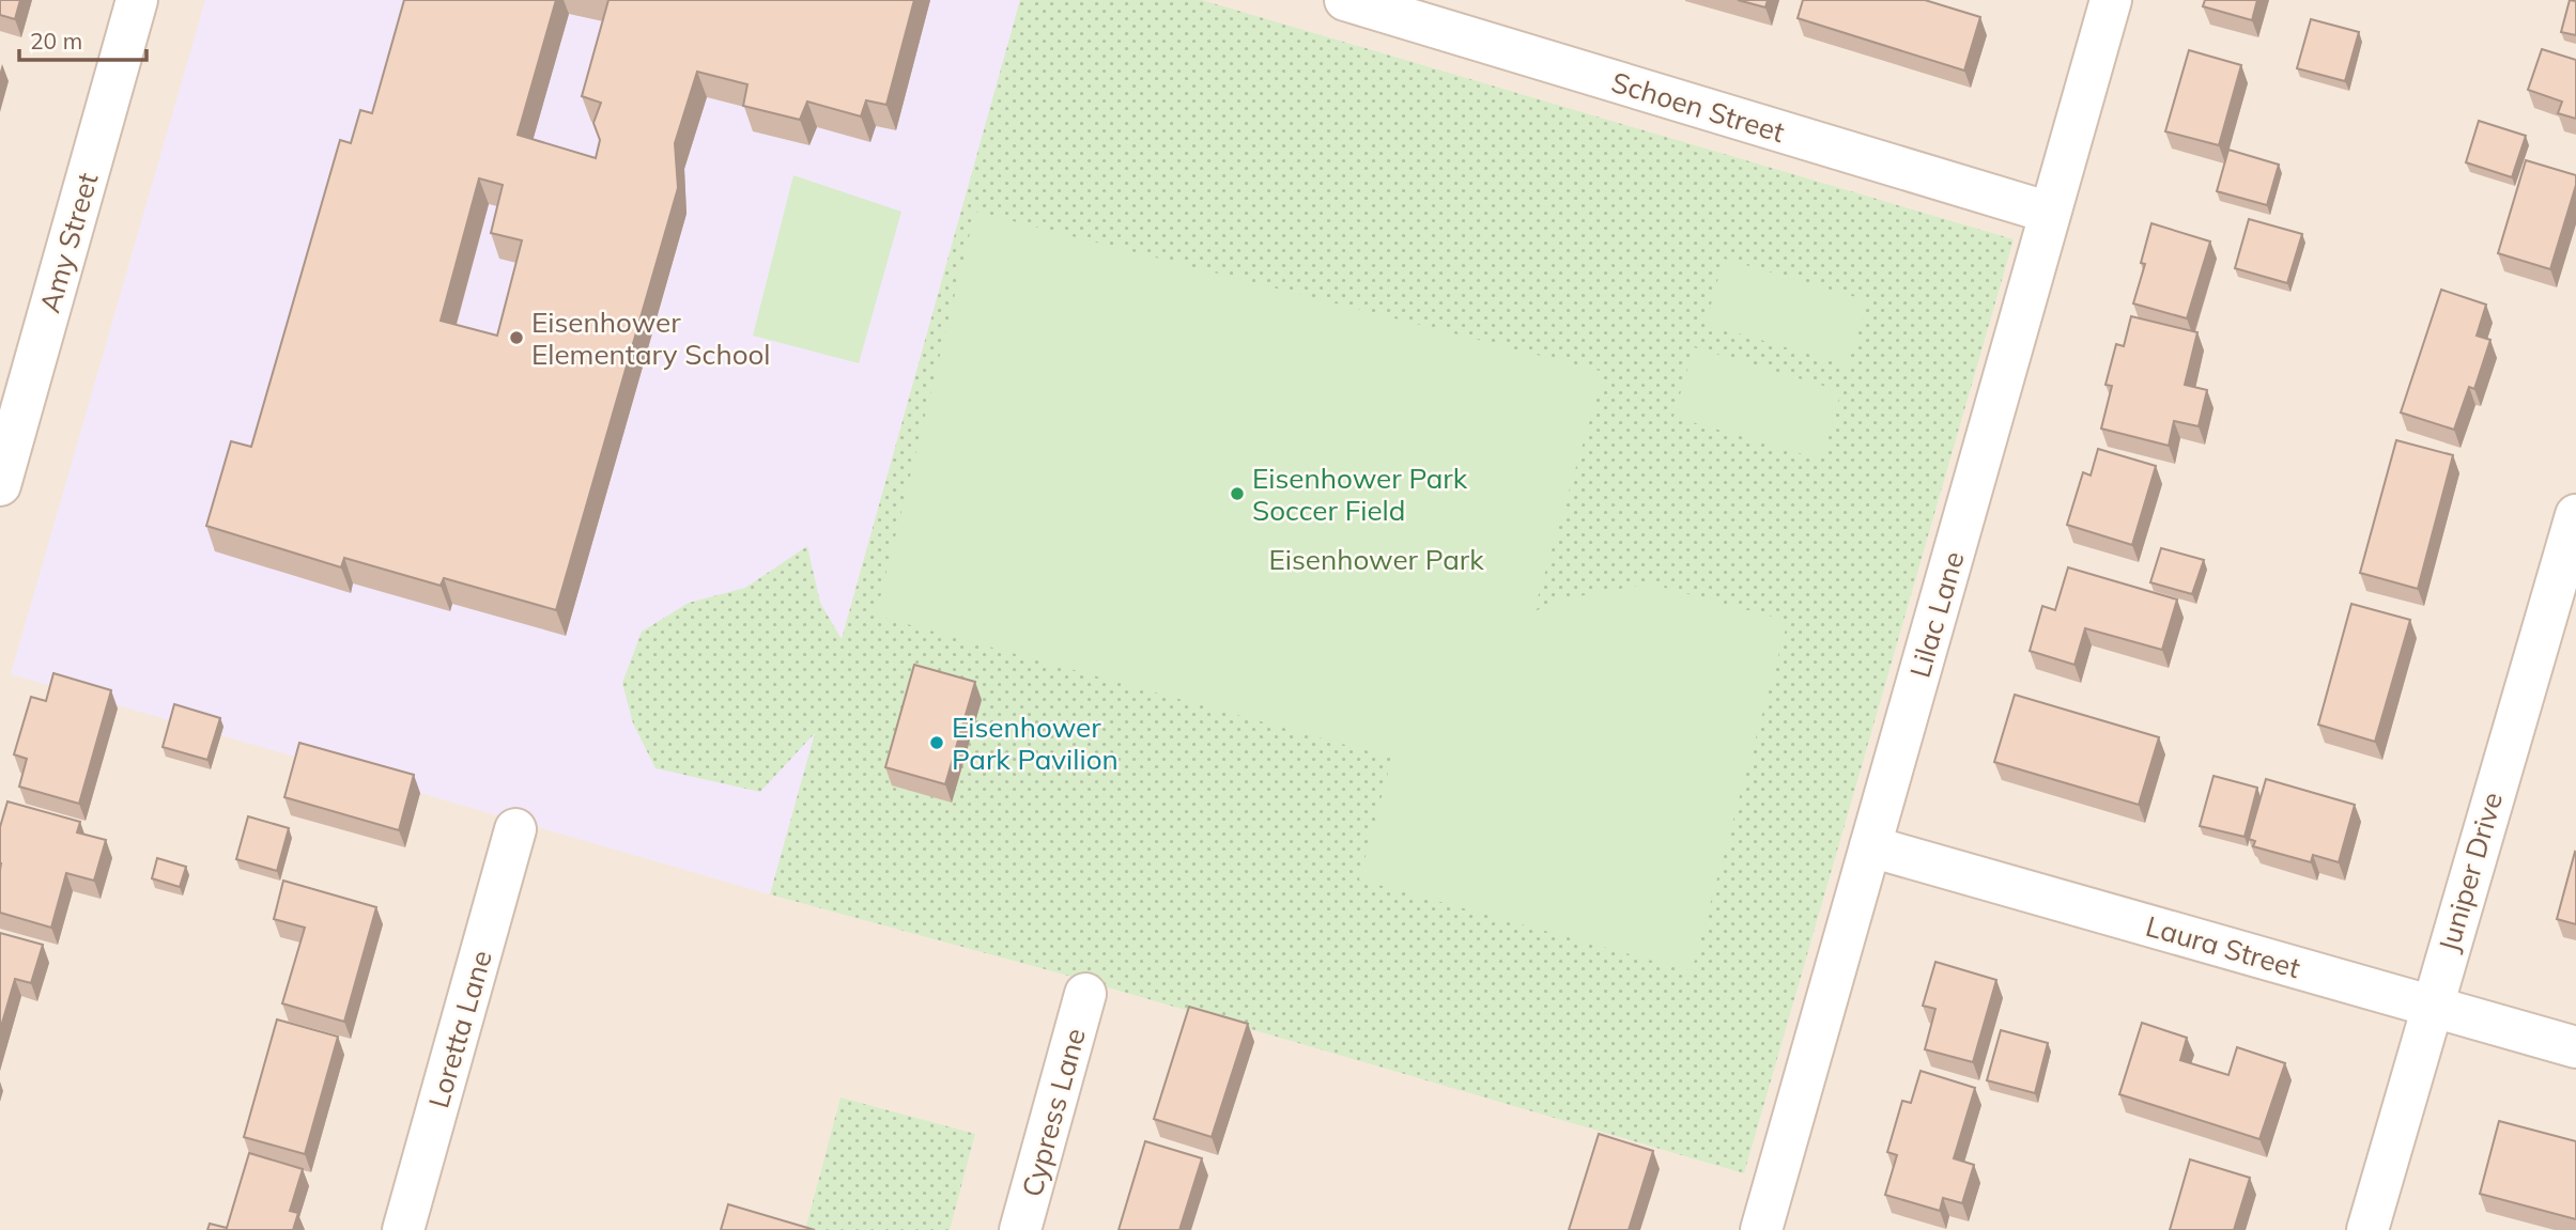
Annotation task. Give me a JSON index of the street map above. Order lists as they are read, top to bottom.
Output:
{
  "streets": {
    "street": [
      "Schoen Street",
      "Amy Street",
      "Lilac Lane",
      "Juniper Drive",
      "Laura Street",
      "Loretta Lane",
      "Cypress Lane"
    ]
  },
  "crossings": [
    ["Schoen Street", "Lilac Lane"],
    ["Lilac Lane", "Laura Street"],
    ["Juniper Drive", "Laura Street"]
  ],
  "parks": ["Eisenhower Park"],
  "places": ["Eisenhower Elementary School", "Eisenhower Park Soccer Field", "Eisenhower Park Pavilion"],
  "scale_bar": "20 m"
}
